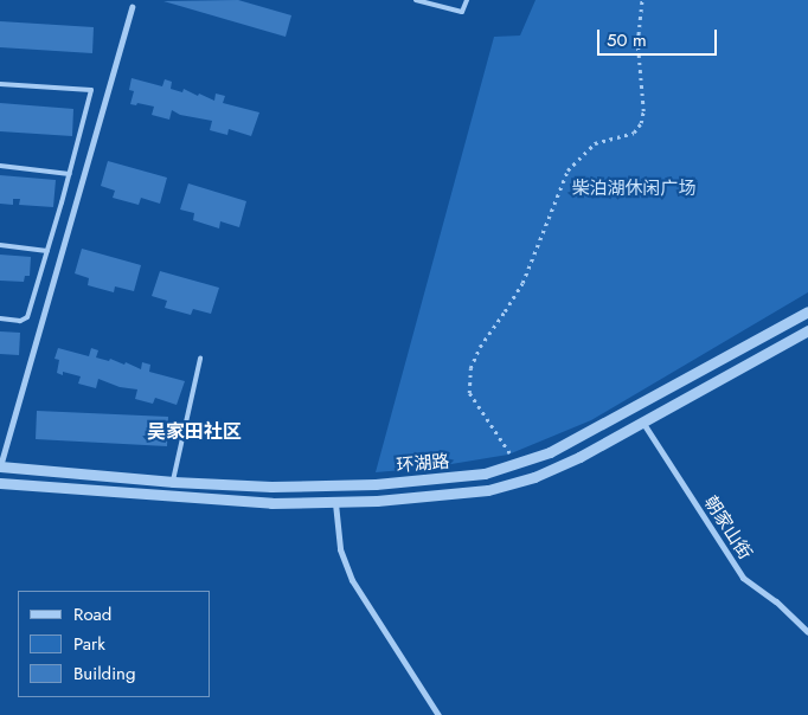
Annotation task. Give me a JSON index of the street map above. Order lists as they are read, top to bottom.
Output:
{
  "streets": {
    "street": ["环湖路", "朝家山街"]
  },
  "crossings": [
    ["环湖路", "朝家山街"]
  ],
  "districts": ["吴家田社区"],
  "parks": ["柴泊湖休闲广场"],
  "legend": ["Road", "Park", "Building"],
  "scale_bar": "50 m"
}
